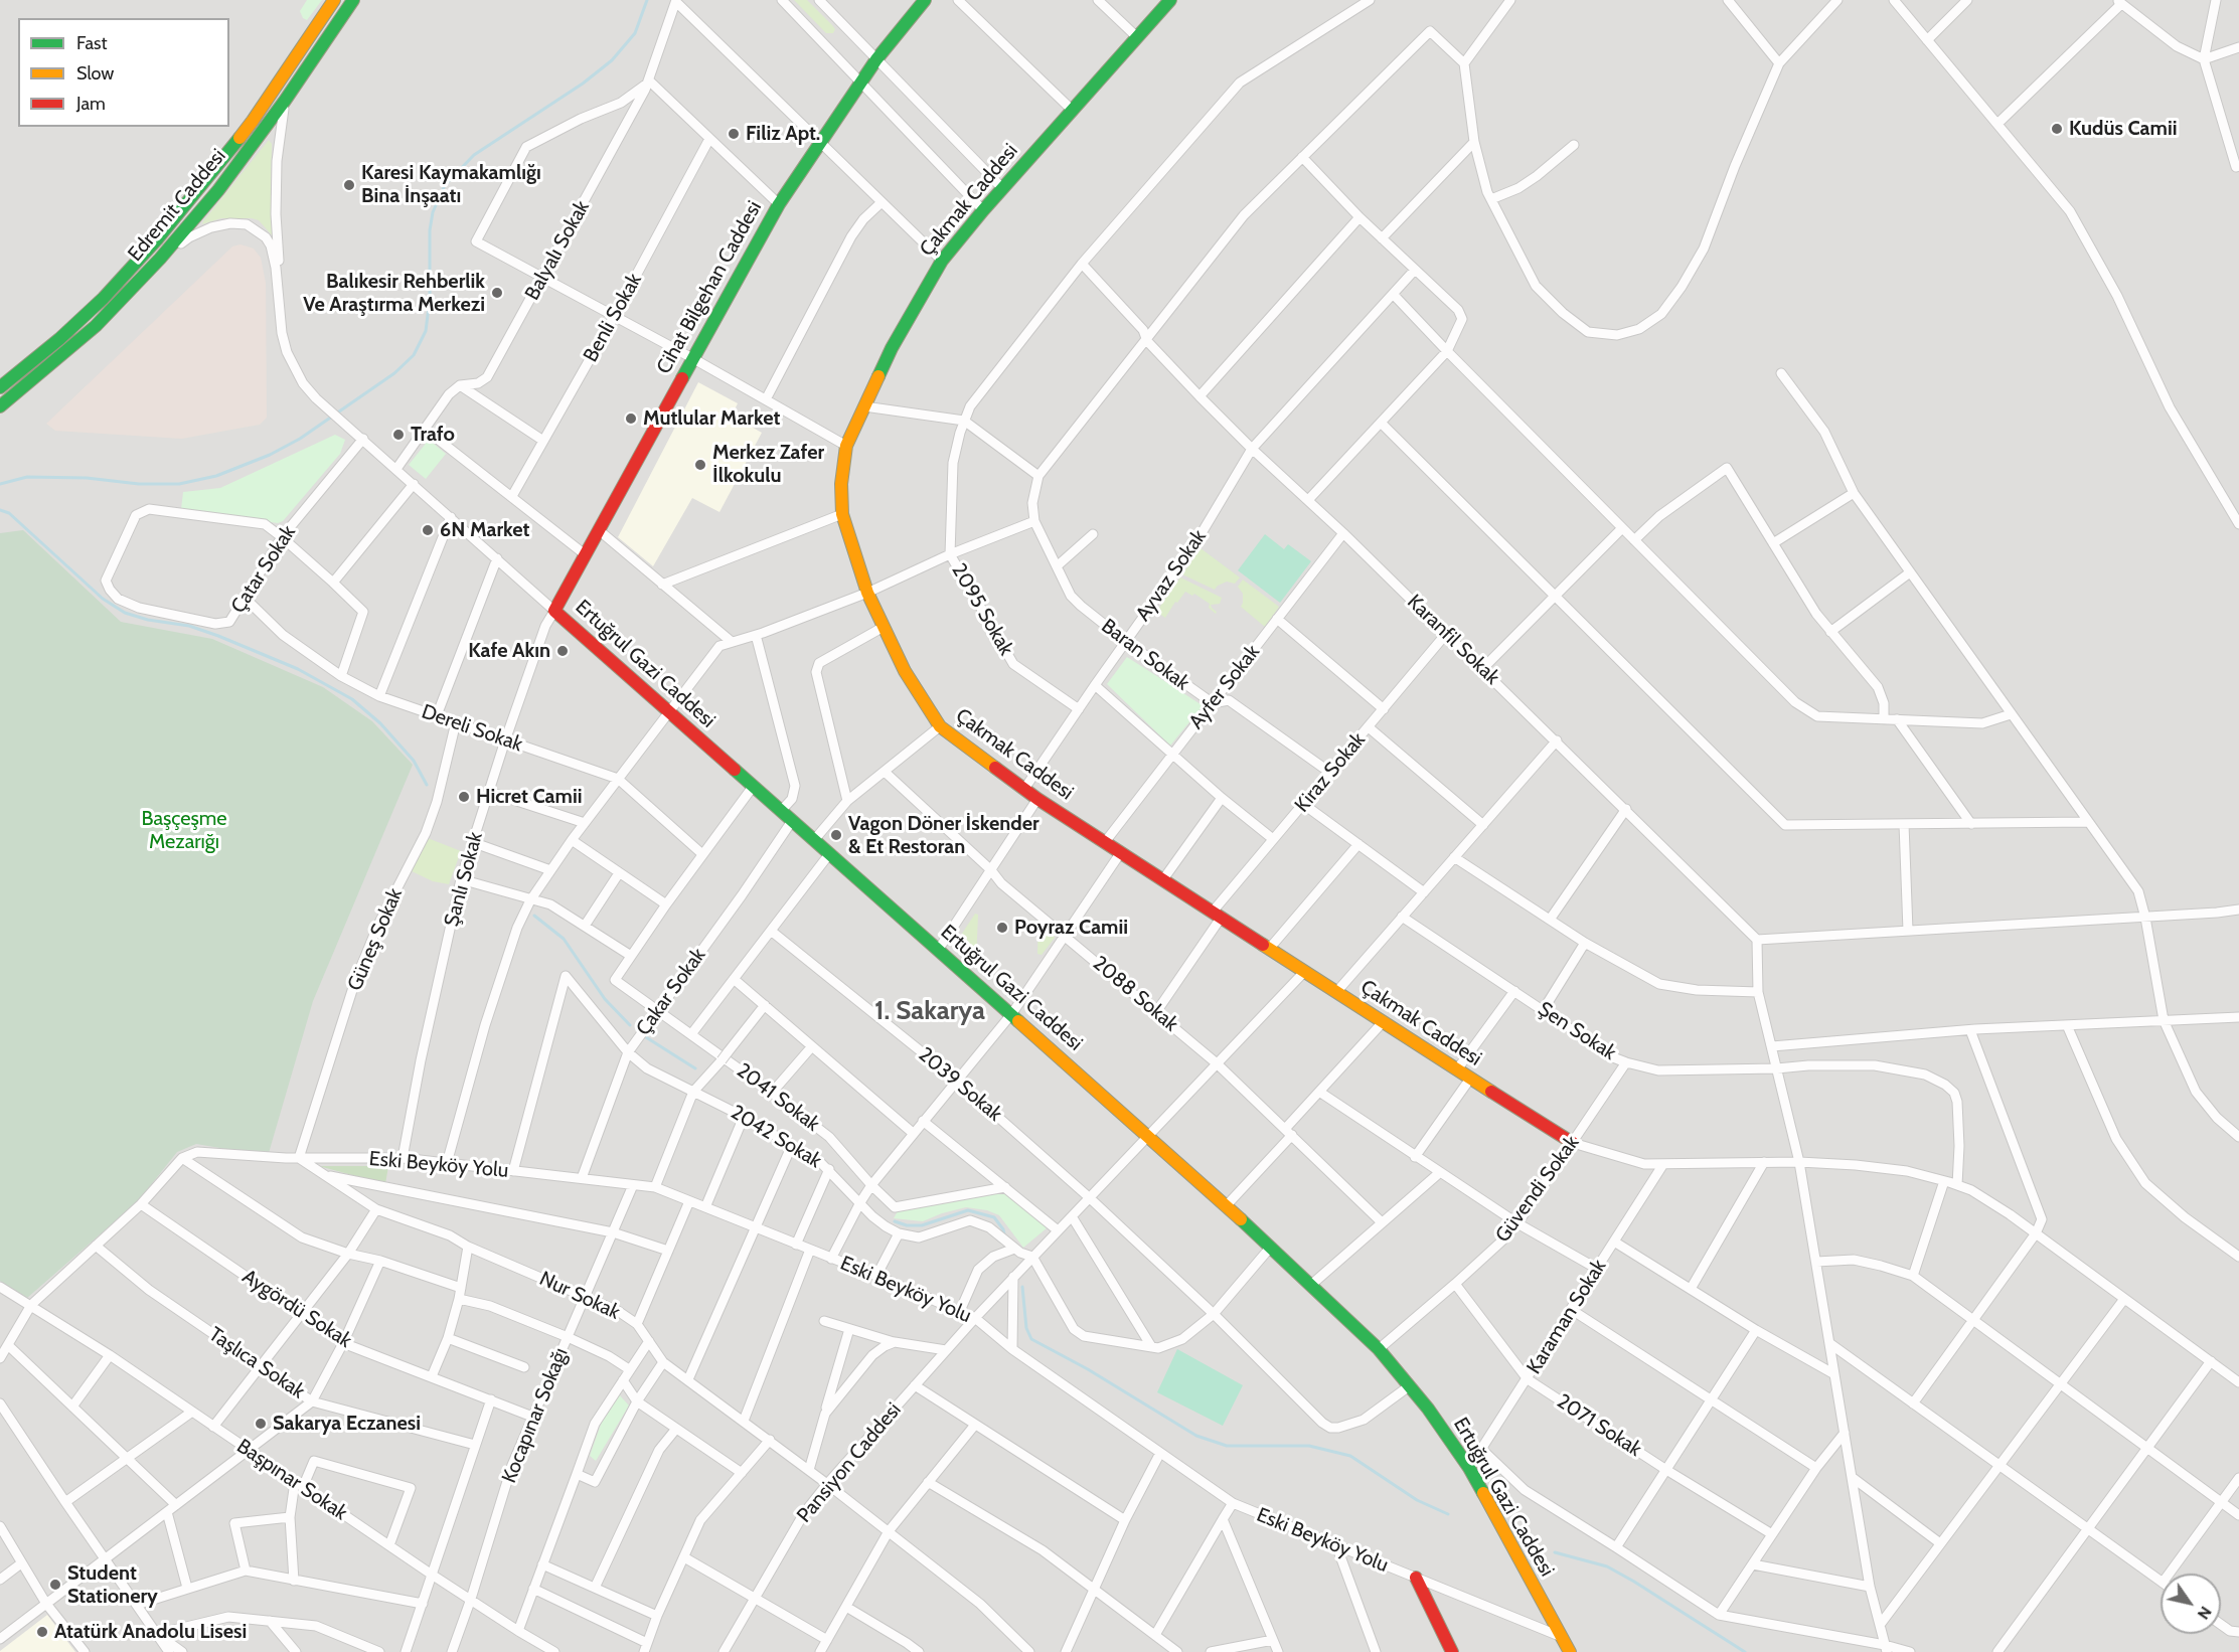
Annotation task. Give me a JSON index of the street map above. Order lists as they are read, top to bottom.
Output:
{
  "streets": {
    "main road": [
      "Çakmak Caddesi",
      "Edremit Caddesi",
      "Cihat Bilgehan Caddesi",
      "Ertuğrul Gazi Caddesi"
    ],
    "street": [
      "Balyalı Sokak",
      "Benli Sokak",
      "Çatar Sokak",
      "Ayvaz Sokak",
      "2095 Sokak",
      "Karanfil Sokak",
      "Baran Sokak",
      "Ayfer Sokak",
      "Dereli Sokak",
      "Kiraz Sokak",
      "Şanlı Sokak",
      "Güneş Sokak",
      "Çakar Sokak",
      "2088 Sokak",
      "Şen Sokak",
      "2039 Sokak",
      "2041 Sokak",
      "2042 Sokak",
      "Eski Beyköy Yolu",
      "Güvendi Sokak",
      "Nur Sokak",
      "Aygördü Sokak",
      "Karaman Sokak",
      "Taşlıca Sokak",
      "Kocapınar Sokağı",
      "2071 Sokak",
      "Pansiyon Caddesi",
      "Başpınar Sokak"
    ]
  },
  "crossings": [
    ["Çakmak Caddesi", "Ayvaz Sokak"],
    ["Çakmak Caddesi", "Ayfer Sokak"],
    ["Çakmak Caddesi", "Kiraz Sokak"],
    ["Çakmak Caddesi", "Güvendi Sokak"],
    ["Çakmak Caddesi", "Pansiyon Caddesi"],
    ["Cihat Bilgehan Caddesi", "Ertuğrul Gazi Caddesi"],
    ["Cihat Bilgehan Caddesi", "Şanlı Sokak"],
    ["Çatar Sokak", "Ertuğrul Gazi Caddesi"],
    ["Çatar Sokak", "Dereli Sokak"],
    ["Ayvaz Sokak", "2095 Sokak"],
    ["Ayvaz Sokak", "Karanfil Sokak"],
    ["Ayvaz Sokak", "Baran Sokak"],
    ["2095 Sokak", "Karanfil Sokak"],
    ["Karanfil Sokak", "Ayfer Sokak"],
    ["Karanfil Sokak", "Kiraz Sokak"],
    ["Baran Sokak", "Ayfer Sokak"],
    ["Baran Sokak", "Kiraz Sokak"],
    ["Ertuğrul Gazi Caddesi", "Şanlı Sokak"],
    ["Ertuğrul Gazi Caddesi", "Çakar Sokak"],
    ["Ertuğrul Gazi Caddesi", "2039 Sokak"],
    ["Ertuğrul Gazi Caddesi", "Eski Beyköy Yolu"],
    ["Ertuğrul Gazi Caddesi", "Güvendi Sokak"],
    ["Ertuğrul Gazi Caddesi", "Karaman Sokak"],
    ["Ertuğrul Gazi Caddesi", "Pansiyon Caddesi"],
    ["Dereli Sokak", "Şanlı Sokak"],
    ["Dereli Sokak", "Güneş Sokak"],
    ["Kiraz Sokak", "2088 Sokak"],
    ["Şanlı Sokak", "Eski Beyköy Yolu"],
    ["Güneş Sokak", "Eski Beyköy Yolu"],
    ["Güneş Sokak", "Nur Sokak"],
    ["Çakar Sokak", "2041 Sokak"],
    ["Çakar Sokak", "2042 Sokak"],
    ["Çakar Sokak", "Eski Beyköy Yolu"],
    ["2088 Sokak", "Pansiyon Caddesi"],
    ["Şen Sokak", "Güvendi Sokak"],
    ["2039 Sokak", "Pansiyon Caddesi"],
    ["2042 Sokak", "Eski Beyköy Yolu"],
    ["Eski Beyköy Yolu", "Nur Sokak"],
    ["Eski Beyköy Yolu", "Kocapınar Sokağı"],
    ["Eski Beyköy Yolu", "Pansiyon Caddesi"],
    ["Güvendi Sokak", "2071 Sokak"],
    ["Nur Sokak", "Kocapınar Sokağı"],
    ["Nur Sokak", "Pansiyon Caddesi"],
    ["Aygördü Sokak", "Kocapınar Sokağı"],
    ["Karaman Sokak", "2071 Sokak"],
    ["Kocapınar Sokağı", "Başpınar Sokak"]
  ],
  "districts": ["1. Sakarya"],
  "parks": ["Başçeşme Mezarığı"],
  "places": [
    "Kudüs Camii",
    "Filiz Apt.",
    "Karesi Kaymakamlığı Bina İnşaatı",
    "Balıkesir Rehberlik Ve Araştırma Merkezi",
    "Mutlular Market",
    "Trafo",
    "Merkez Zafer İlkokulu",
    "6N Market",
    "Kafe Akın",
    "Hicret Camii",
    "Vagon Döner İskender & Et Restoran",
    "Poyraz Camii",
    "Sakarya Eczanesi",
    "Student Stationery",
    "Atatürk Anadolu Lisesi"
  ],
  "legend": ["Fast", "Slow", "Jam"],
  "north": "bottom right"
}
